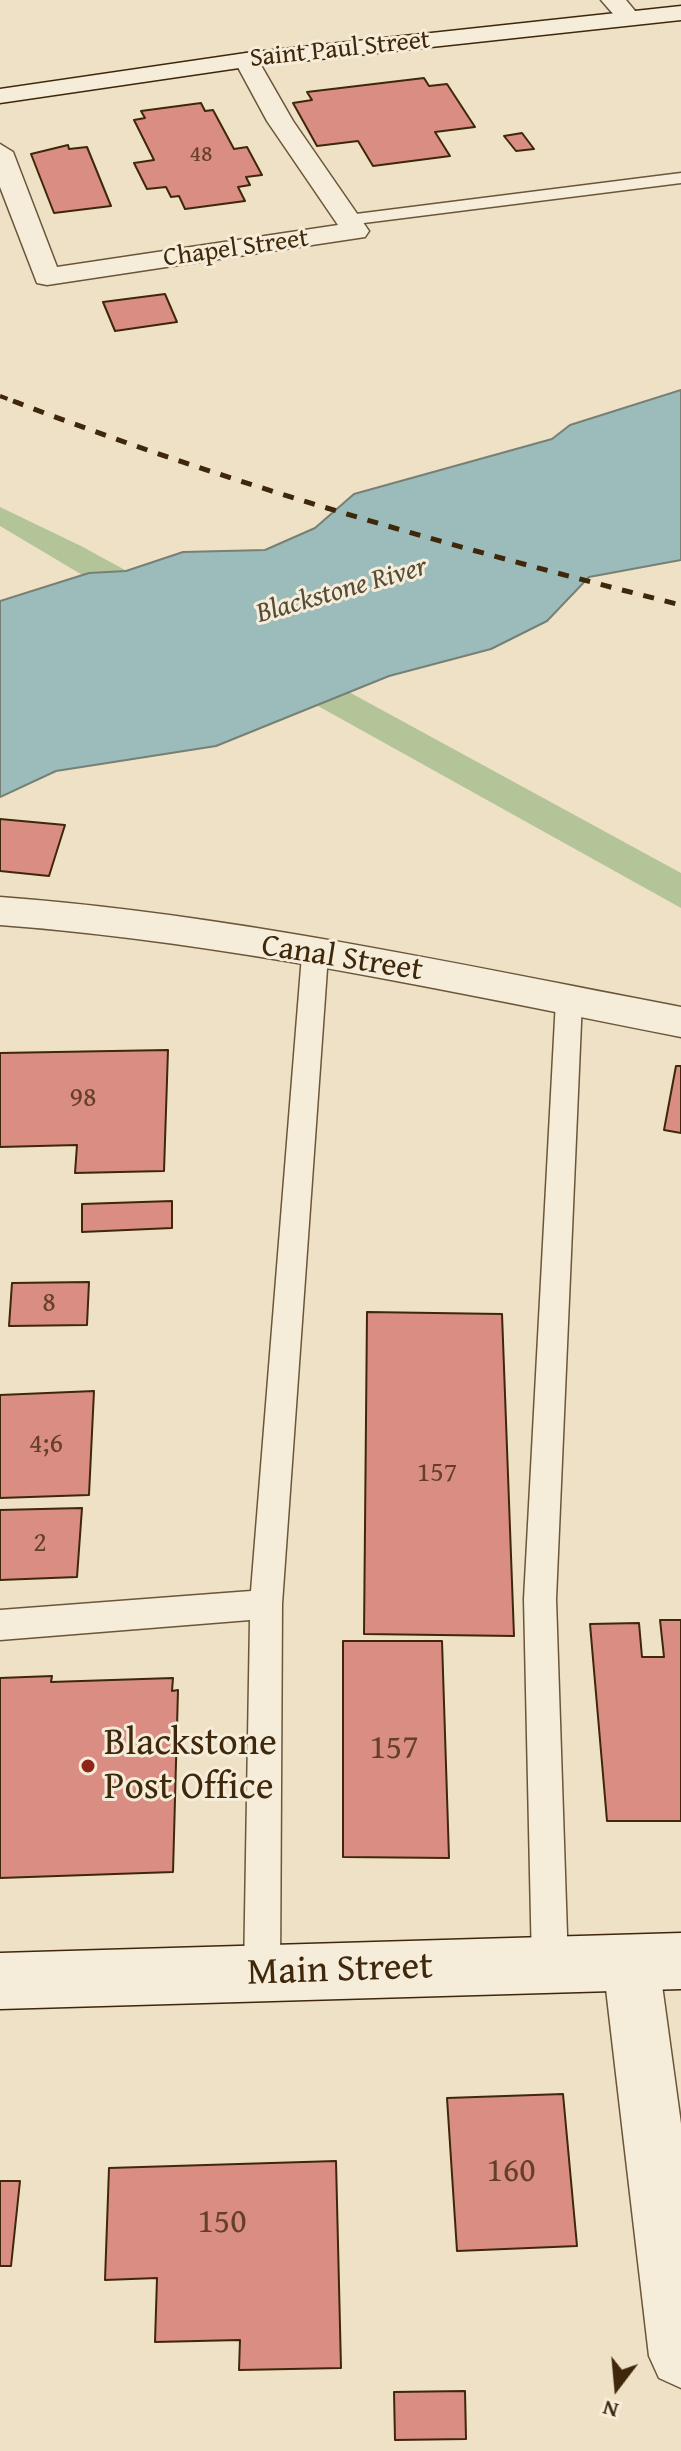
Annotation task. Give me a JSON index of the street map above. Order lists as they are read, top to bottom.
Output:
{
  "streets": {
    "street": [
      "Saint Paul Street",
      "Chapel Street",
      "Canal Street",
      "Main Street"
    ]
  },
  "crossings": [
    ["Saint Paul Street", "Chapel Street"]
  ],
  "water": ["Blackstone River"],
  "places": ["Blackstone Post Office"],
  "house_numbers": [
    "48",
    "98",
    "8",
    "4;6",
    "157",
    "2",
    "157",
    "160",
    "150"
  ],
  "north": "bottom"
}
